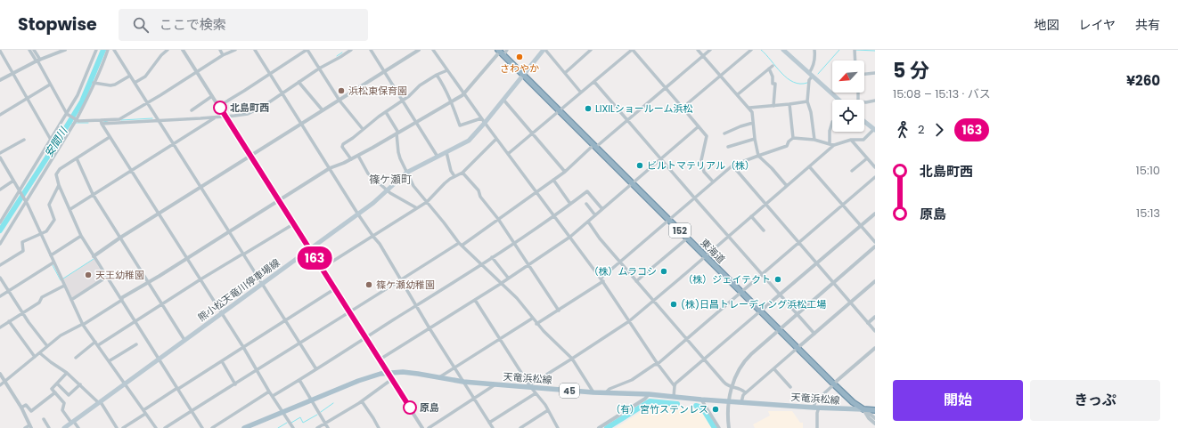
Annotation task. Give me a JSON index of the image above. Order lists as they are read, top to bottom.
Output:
{
  "streets": {
    "highway": ["152", "東海道"],
    "main road": ["熊小松天竜川停車場線", "天竜浜松線", "45"]
  },
  "crossings": [
    ["東海道", "熊小松天竜川停車場線"],
    ["東海道", "天竜浜松線"]
  ],
  "districts": ["篠ケ瀬町"],
  "water": ["安間川"],
  "places": [
    "さわやか",
    "浜松東保育園",
    "北島町西",
    "LIXILショールーム浜松",
    "ビルトマテリアル（株）",
    "（株）ムラコシ",
    "天王幼稚園",
    "（株）ジェイテクト",
    "篠ケ瀬幼稚園",
    "(株)日昌トレーディング浜松工場",
    "原島",
    "（有）宮竹ステンレス"
  ],
  "lines": ["bus line 163"],
  "north": "bottom left",
  "page": {
    "header": "Stopwise",
    "search": "ここで検索",
    "nav": ["地図", "レイヤ", "共有"],
    "on_map": "163",
    "heading": ["5 分", "15:08 – 15:13 · バス", "¥260"],
    "legs": ["2", "163"],
    "list": [
      {
        "name": "北島町西",
        "value": "15:10"
      },
      {
        "name": "原島",
        "value": "15:13"
      }
    ],
    "buttons": ["開始", "きっぷ"]
  }
}
